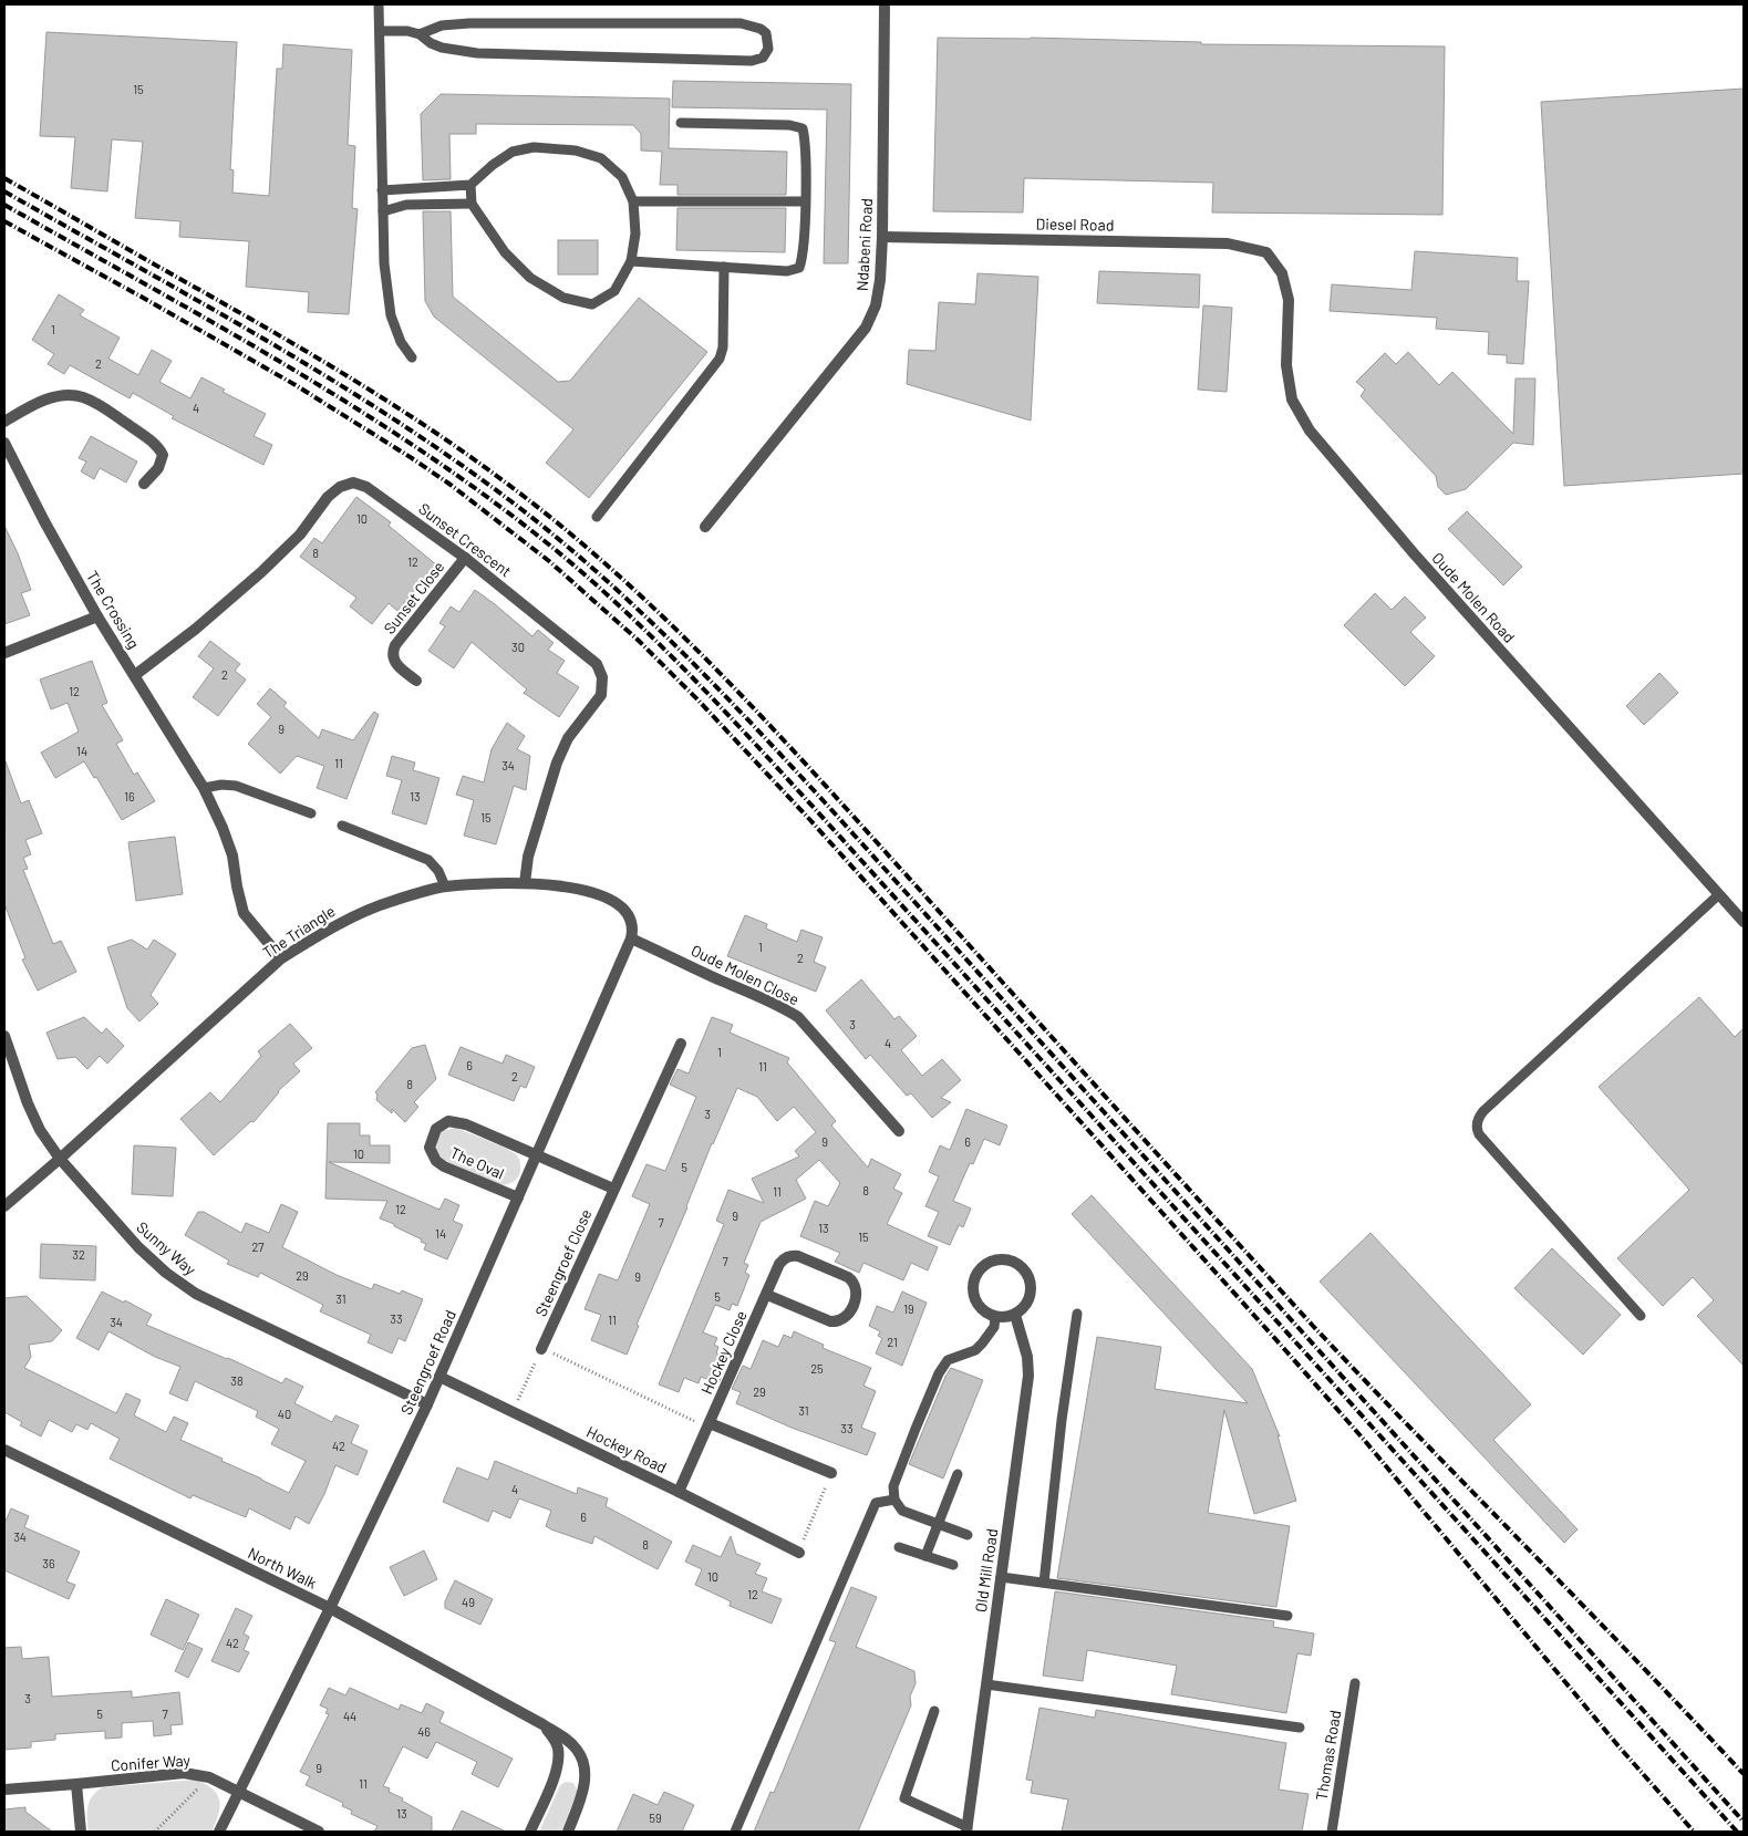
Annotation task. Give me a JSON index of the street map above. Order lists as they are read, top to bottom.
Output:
{
  "streets": {
    "street": [
      "Diesel Road",
      "Ndabeni Road",
      "Sunset Crescent",
      "Sunset Close",
      "Oude Molen Road",
      "The Crossing",
      "The Triangle",
      "Oude Molen Close",
      "The Oval",
      "Sunny Way",
      "Steengroef Close",
      "Hockey Close",
      "Steengroef Road",
      "Hockey Road",
      "North Walk",
      "Old Mill Road",
      "Conifer Way"
    ],
    "lane": ["Thomas Road"]
  },
  "crossings": [
    ["Diesel Road", "Ndabeni Road"],
    ["Diesel Road", "Oude Molen Road"],
    ["Sunset Crescent", "Sunset Close"],
    ["Sunset Crescent", "The Crossing"],
    ["Sunset Crescent", "The Triangle"],
    ["The Crossing", "The Triangle"],
    ["The Triangle", "Oude Molen Close"],
    ["The Triangle", "Sunny Way"],
    ["The Triangle", "Steengroef Road"],
    ["Oude Molen Close", "Steengroef Road"],
    ["The Oval", "Steengroef Road"],
    ["Sunny Way", "Steengroef Road"],
    ["Hockey Close", "Hockey Road"],
    ["Steengroef Road", "Hockey Road"],
    ["Steengroef Road", "North Walk"],
    ["Steengroef Road", "Conifer Way"]
  ],
  "house_numbers": [
    "15",
    "1",
    "2",
    "4",
    "10",
    "8",
    "12",
    "30",
    "2",
    "12",
    "9",
    "14",
    "11",
    "34",
    "16",
    "13",
    "15",
    "1",
    "2",
    "3",
    "4",
    "1",
    "6",
    "11",
    "2",
    "8",
    "3",
    "9",
    "6",
    "10",
    "5",
    "8",
    "11",
    "12",
    "9",
    "7",
    "13",
    "14",
    "15",
    "27",
    "32",
    "7",
    "29",
    "9",
    "5",
    "31",
    "19",
    "33",
    "11",
    "34",
    "21",
    "25",
    "38",
    "29",
    "31",
    "40",
    "33",
    "42",
    "4",
    "6",
    "34",
    "8",
    "36",
    "10",
    "12",
    "49",
    "42",
    "3",
    "5",
    "7",
    "44",
    "46",
    "9",
    "11",
    "13",
    "59"
  ]
}
